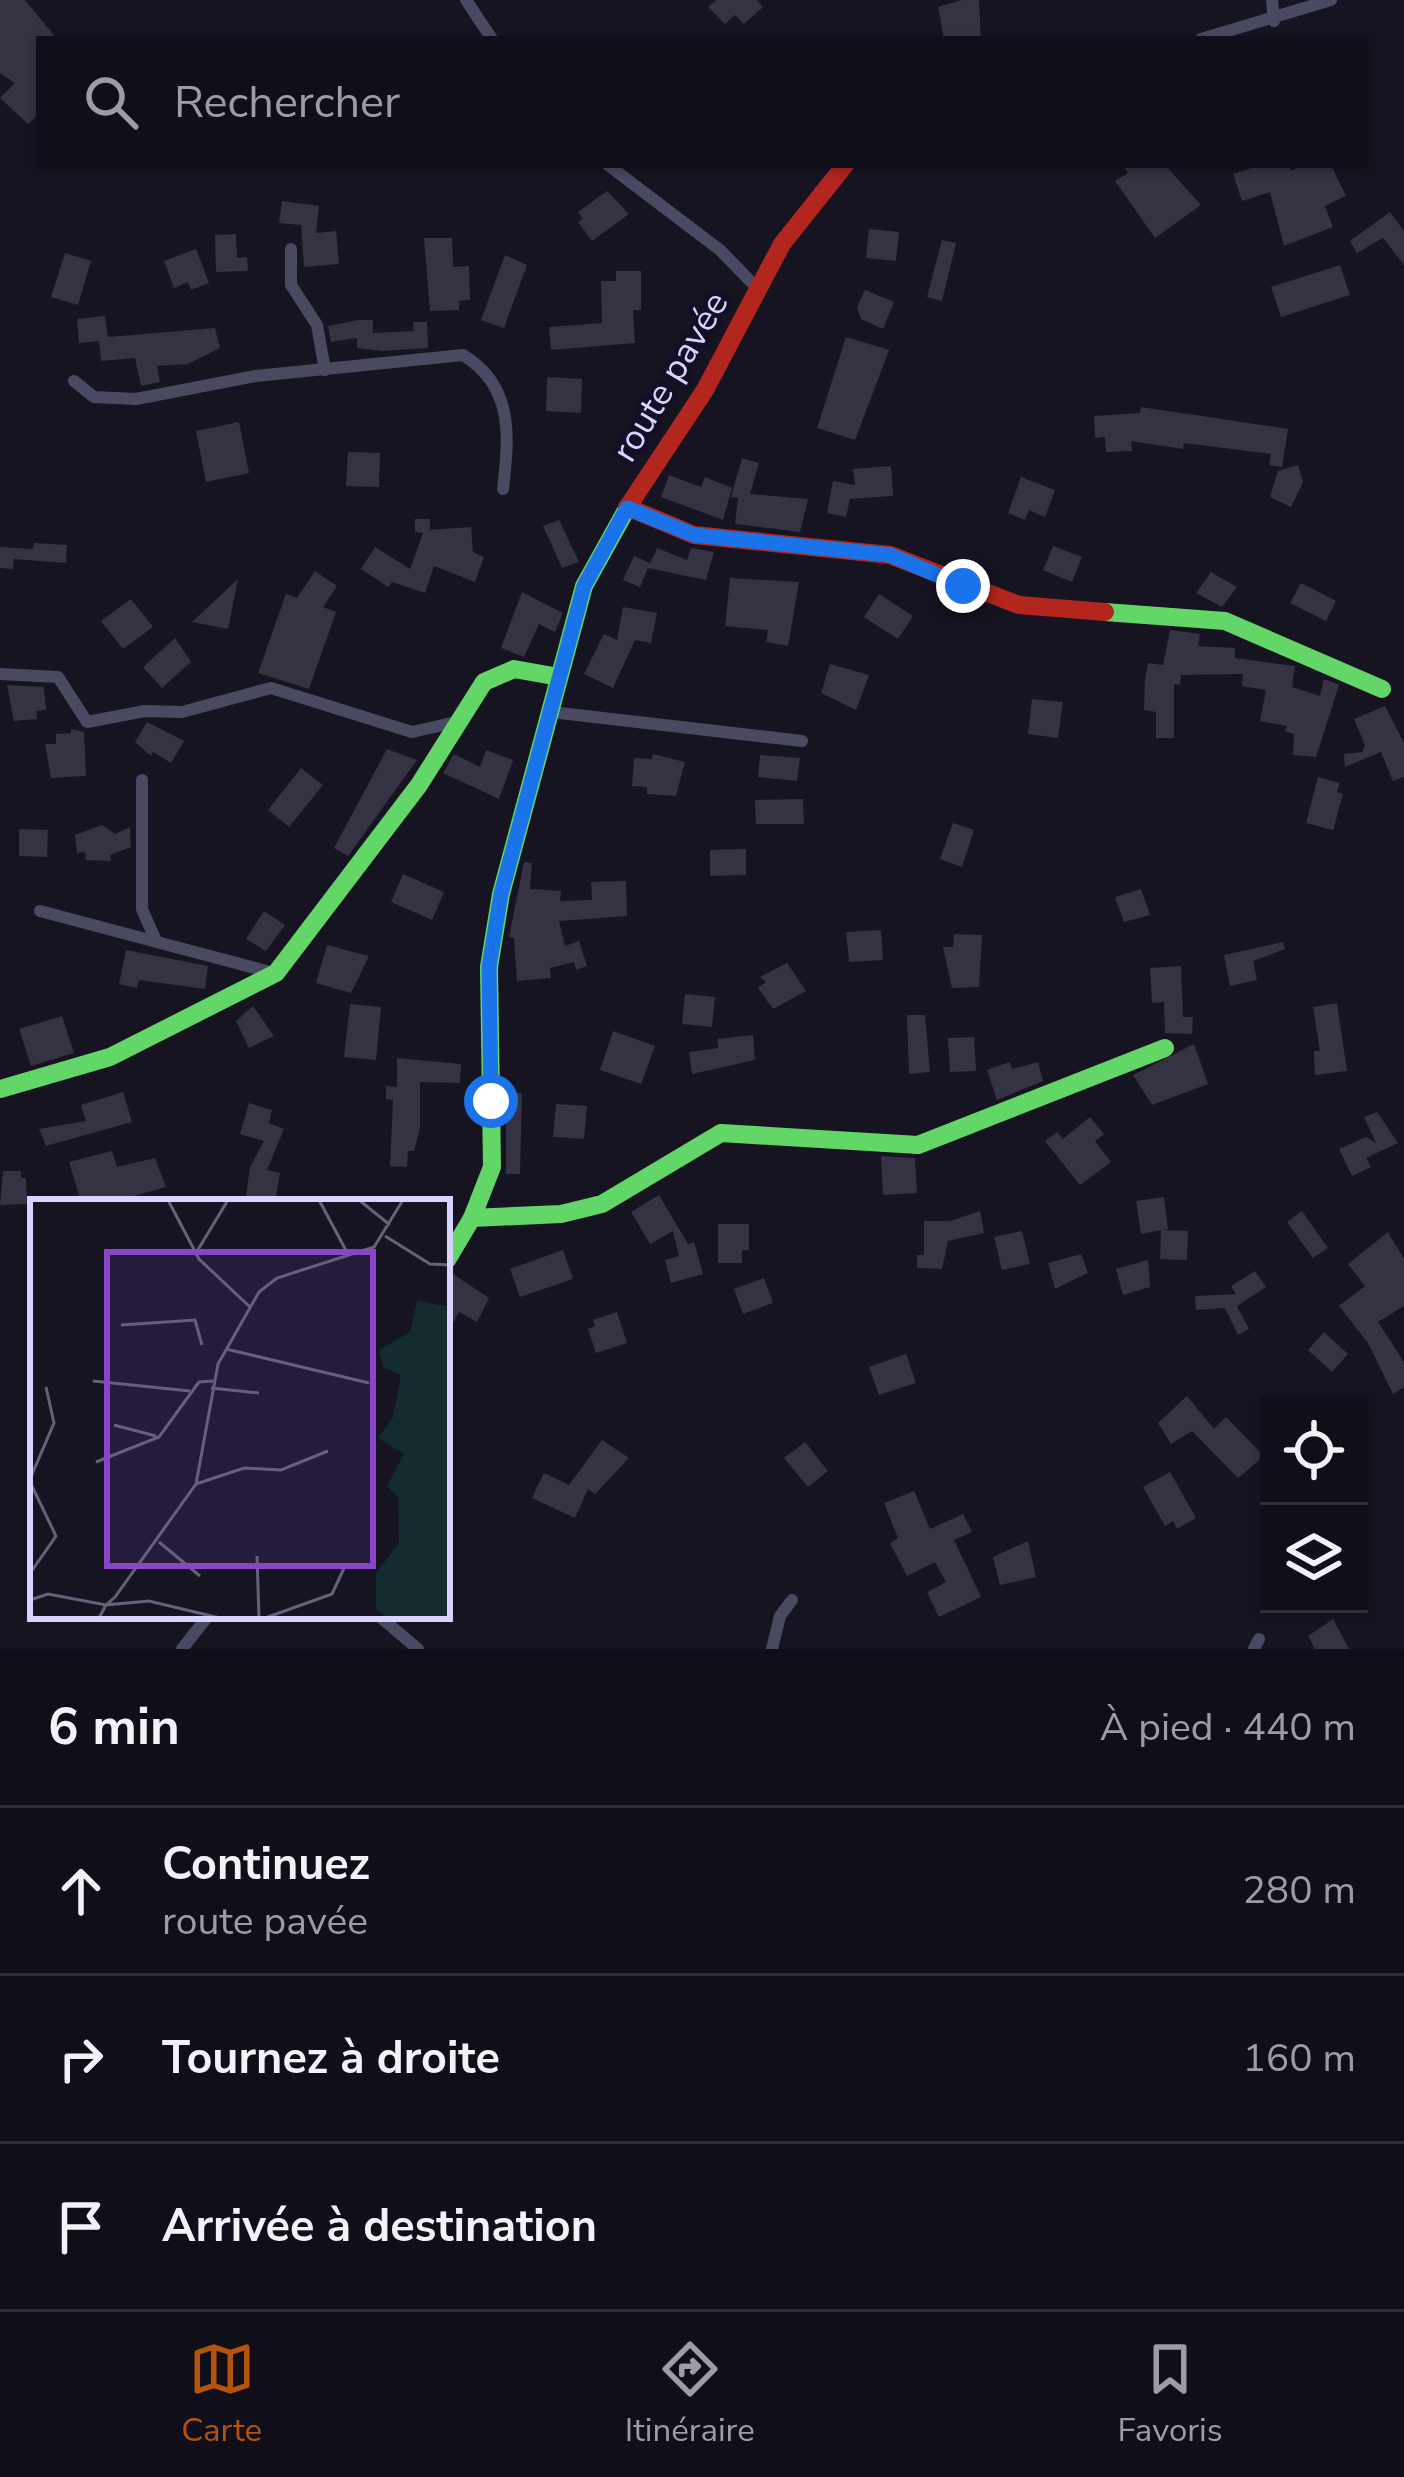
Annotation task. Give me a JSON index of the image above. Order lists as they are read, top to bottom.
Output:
{
  "streets": {
    "street": ["route pavée"]
  },
  "page": {
    "search": "Rechercher",
    "heading": ["6 min", "À pied · 440 m"],
    "list": [
      ["Continuez", "route pavée", "280 m"],
      ["Tournez à droite", "160 m"],
      "Arrivée à destination"
    ],
    "nav": ["Carte", "Itinéraire", "Favoris"]
  }
}
